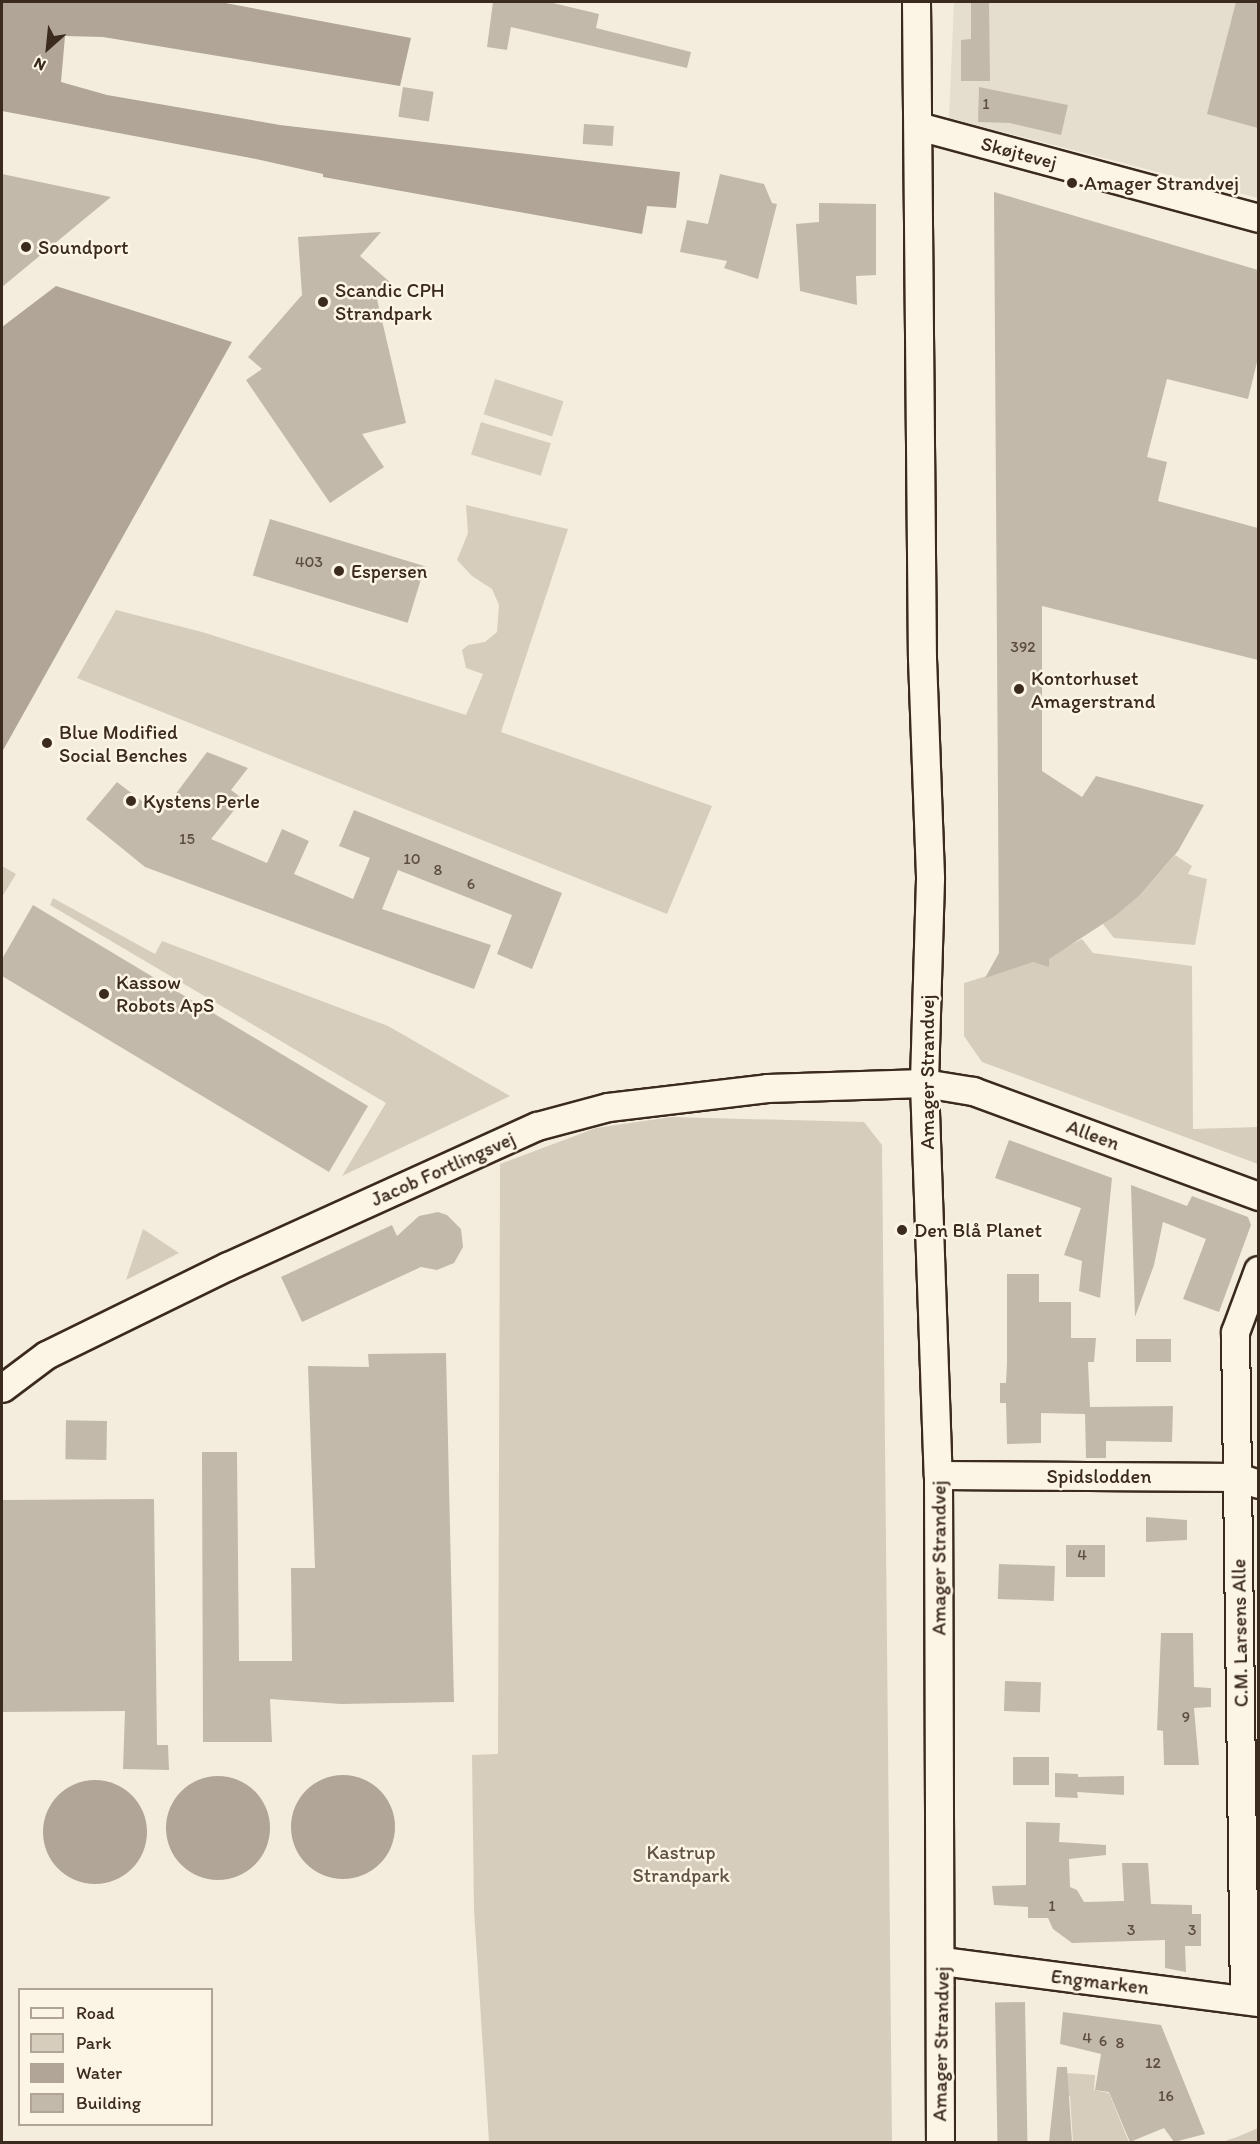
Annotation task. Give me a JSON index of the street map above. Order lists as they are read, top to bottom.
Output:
{
  "streets": {
    "street": [
      "Skøjtevej",
      "Amager Strandvej",
      "Alleen",
      "Jacob Fortlingsvej",
      "Spidslodden",
      "C.M. Larsens Alle",
      "Engmarken"
    ]
  },
  "crossings": [
    ["Skøjtevej", "Amager Strandvej"],
    ["Amager Strandvej", "Alleen"],
    ["Amager Strandvej", "Jacob Fortlingsvej"],
    ["Amager Strandvej", "Spidslodden"],
    ["Amager Strandvej", "Engmarken"],
    ["Alleen", "Jacob Fortlingsvej"],
    ["Spidslodden", "C.M. Larsens Alle"],
    ["C.M. Larsens Alle", "Engmarken"]
  ],
  "parks": ["Kastrup Strandpark"],
  "places": [
    "Amager Strandvej",
    "Soundport",
    "Scandic CPH Strandpark",
    "Espersen",
    "Kontorhuset Amagerstrand",
    "Blue Modified Social Benches",
    "Kystens Perle",
    "Kassow Robots ApS",
    "Den Blå Planet"
  ],
  "house_numbers": [
    "1",
    "403",
    "392",
    "15",
    "10",
    "8",
    "6",
    "4",
    "9",
    "1",
    "3",
    "3",
    "4",
    "6",
    "8",
    "12",
    "16"
  ],
  "legend": [
    "Road",
    "Park",
    "Water",
    "Building"
  ],
  "north": "bottom left"
}
